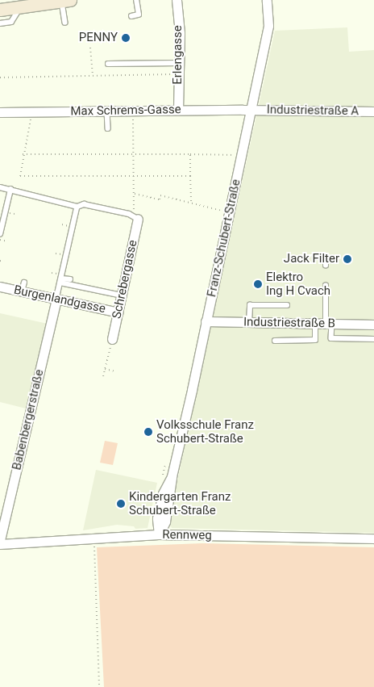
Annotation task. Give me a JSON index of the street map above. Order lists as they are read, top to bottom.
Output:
{
  "streets": {
    "street": [
      "Erlengasse",
      "Max Schrems-Gasse",
      "Industriestraße A",
      "Franz-Schubert-Straße",
      "Schrebergasse",
      "Burgenlandgasse",
      "Industriestraße B",
      "Babenbergerstraße",
      "Rennweg"
    ]
  },
  "crossings": [
    ["Erlengasse", "Max Schrems-Gasse"],
    ["Max Schrems-Gasse", "Industriestraße A"],
    ["Max Schrems-Gasse", "Franz-Schubert-Straße"],
    ["Industriestraße A", "Franz-Schubert-Straße"],
    ["Franz-Schubert-Straße", "Industriestraße B"],
    ["Franz-Schubert-Straße", "Rennweg"],
    ["Schrebergasse", "Burgenlandgasse"],
    ["Burgenlandgasse", "Babenbergerstraße"]
  ],
  "places": [
    "PENNY",
    "Jack Filter",
    "Elektro Ing H Cvach",
    "Volksschule Franz Schubert-Straße",
    "Kindergarten Franz Schubert-Straße"
  ]
}
